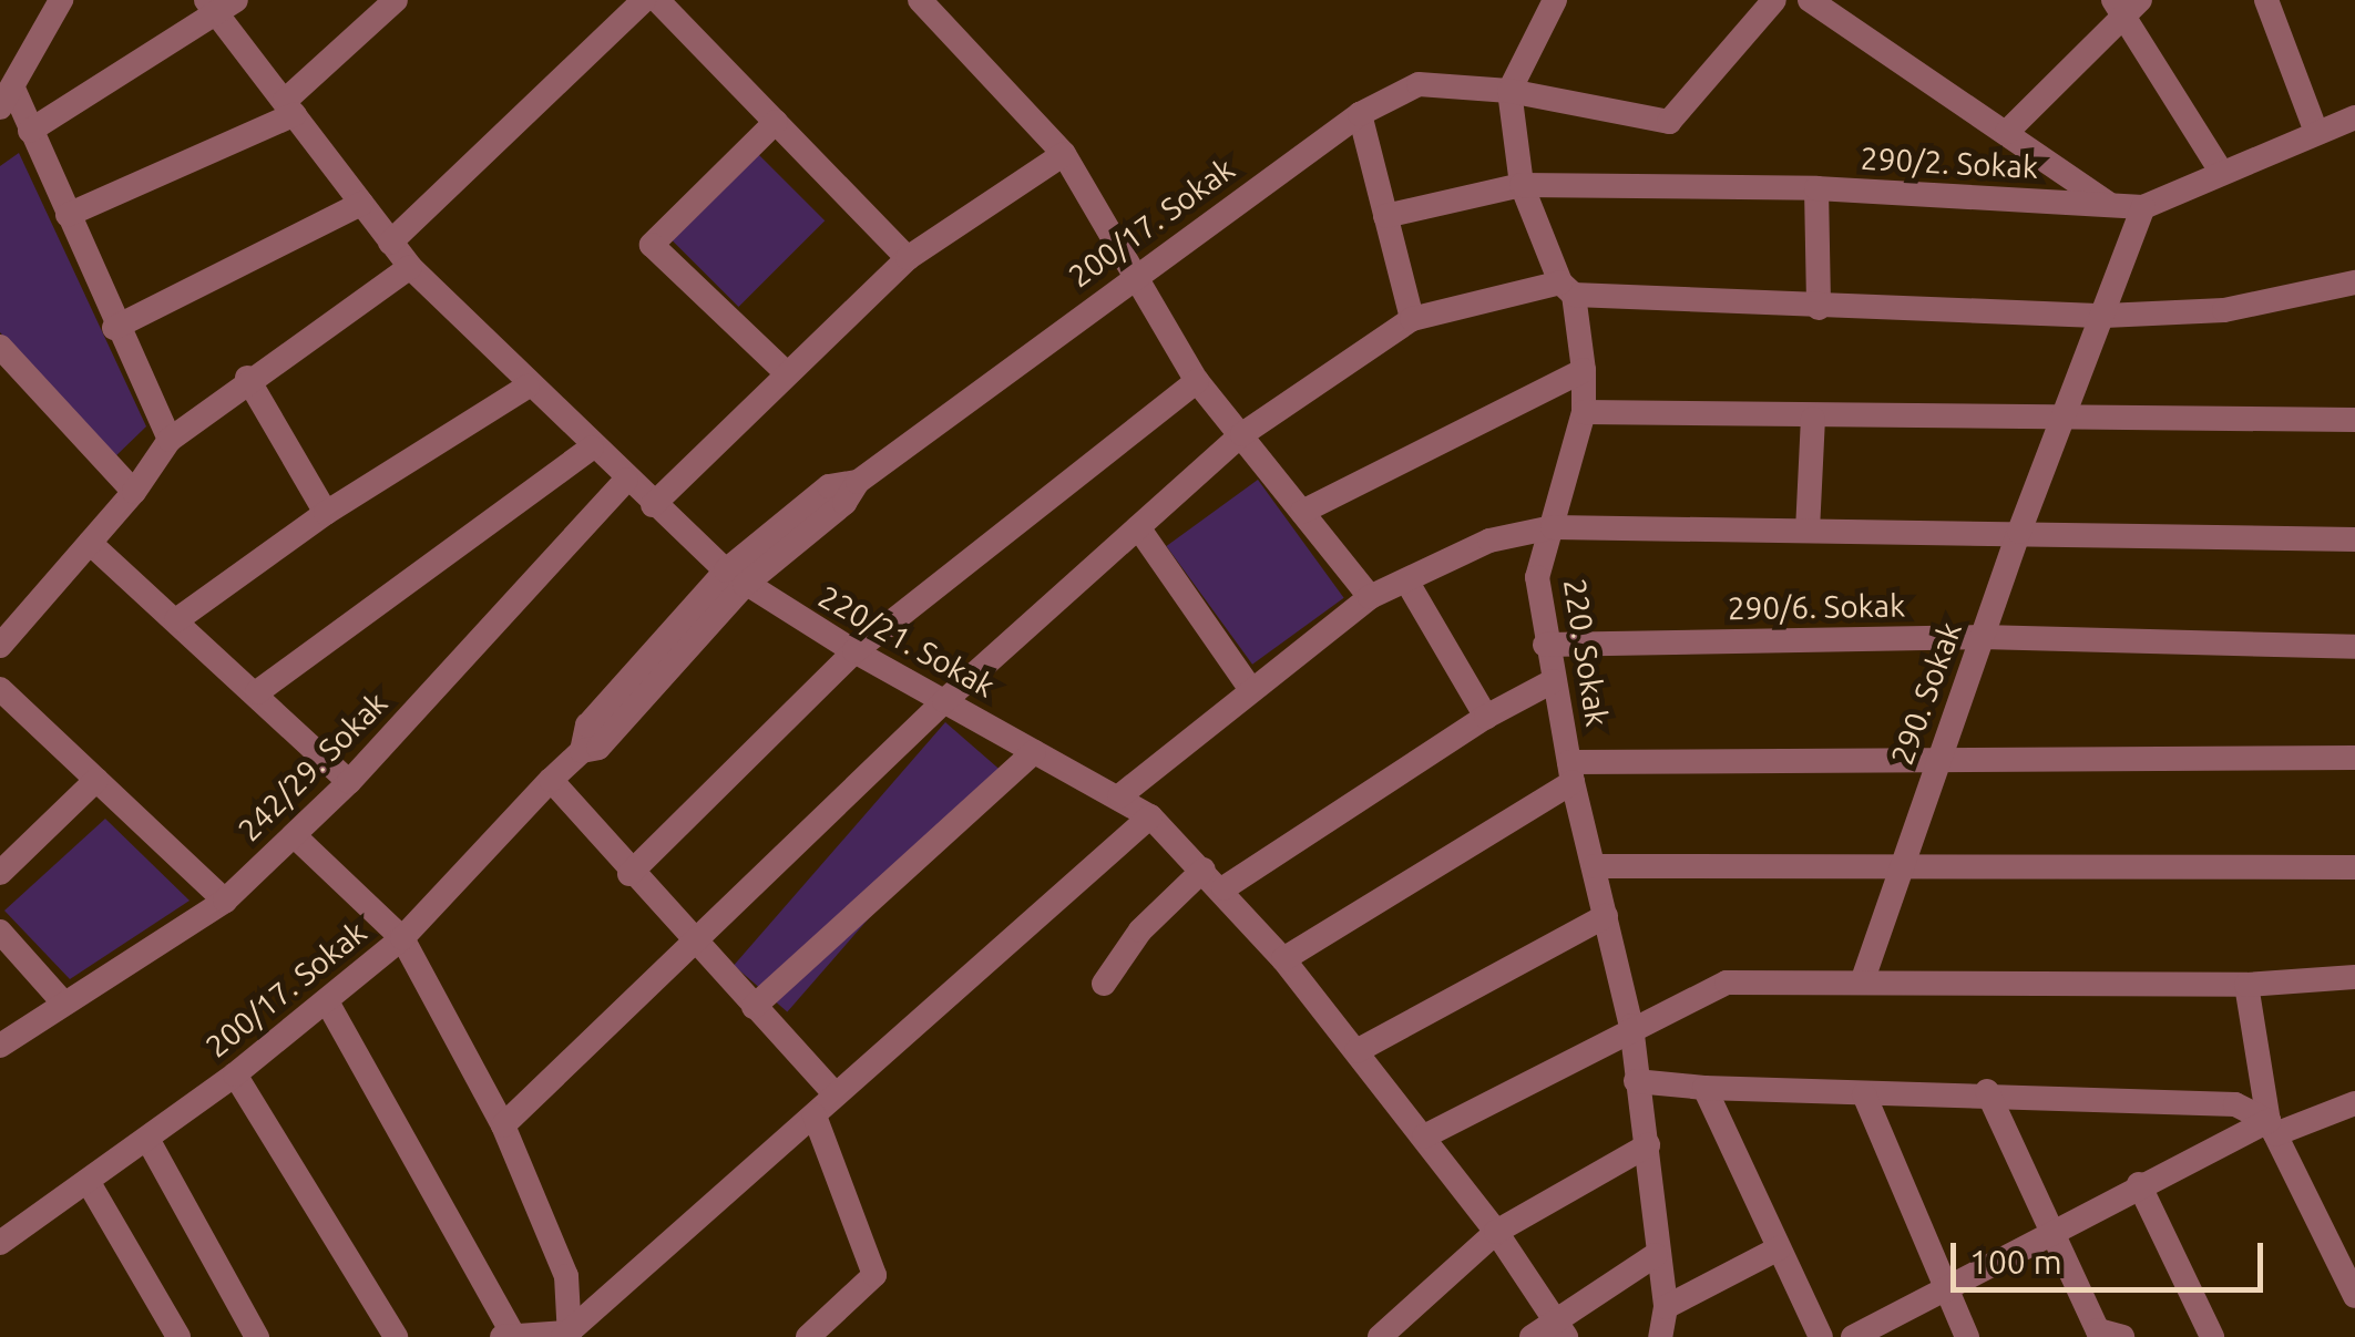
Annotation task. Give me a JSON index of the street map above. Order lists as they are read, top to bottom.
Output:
{
  "streets": {
    "street": [
      "290/2. Sokak",
      "200/17. Sokak",
      "290/6. Sokak",
      "220/21. Sokak",
      "220. Sokak",
      "290. Sokak",
      "242/29. Sokak"
    ]
  },
  "crossings": [
    ["290/2. Sokak", "220. Sokak"],
    ["290/2. Sokak", "290. Sokak"],
    ["200/17. Sokak", "220/21. Sokak"],
    ["200/17. Sokak", "220. Sokak"],
    ["290/6. Sokak", "220. Sokak"],
    ["290/6. Sokak", "290. Sokak"],
    ["220/21. Sokak", "242/29. Sokak"]
  ],
  "scale_bar": "100 m"
}
